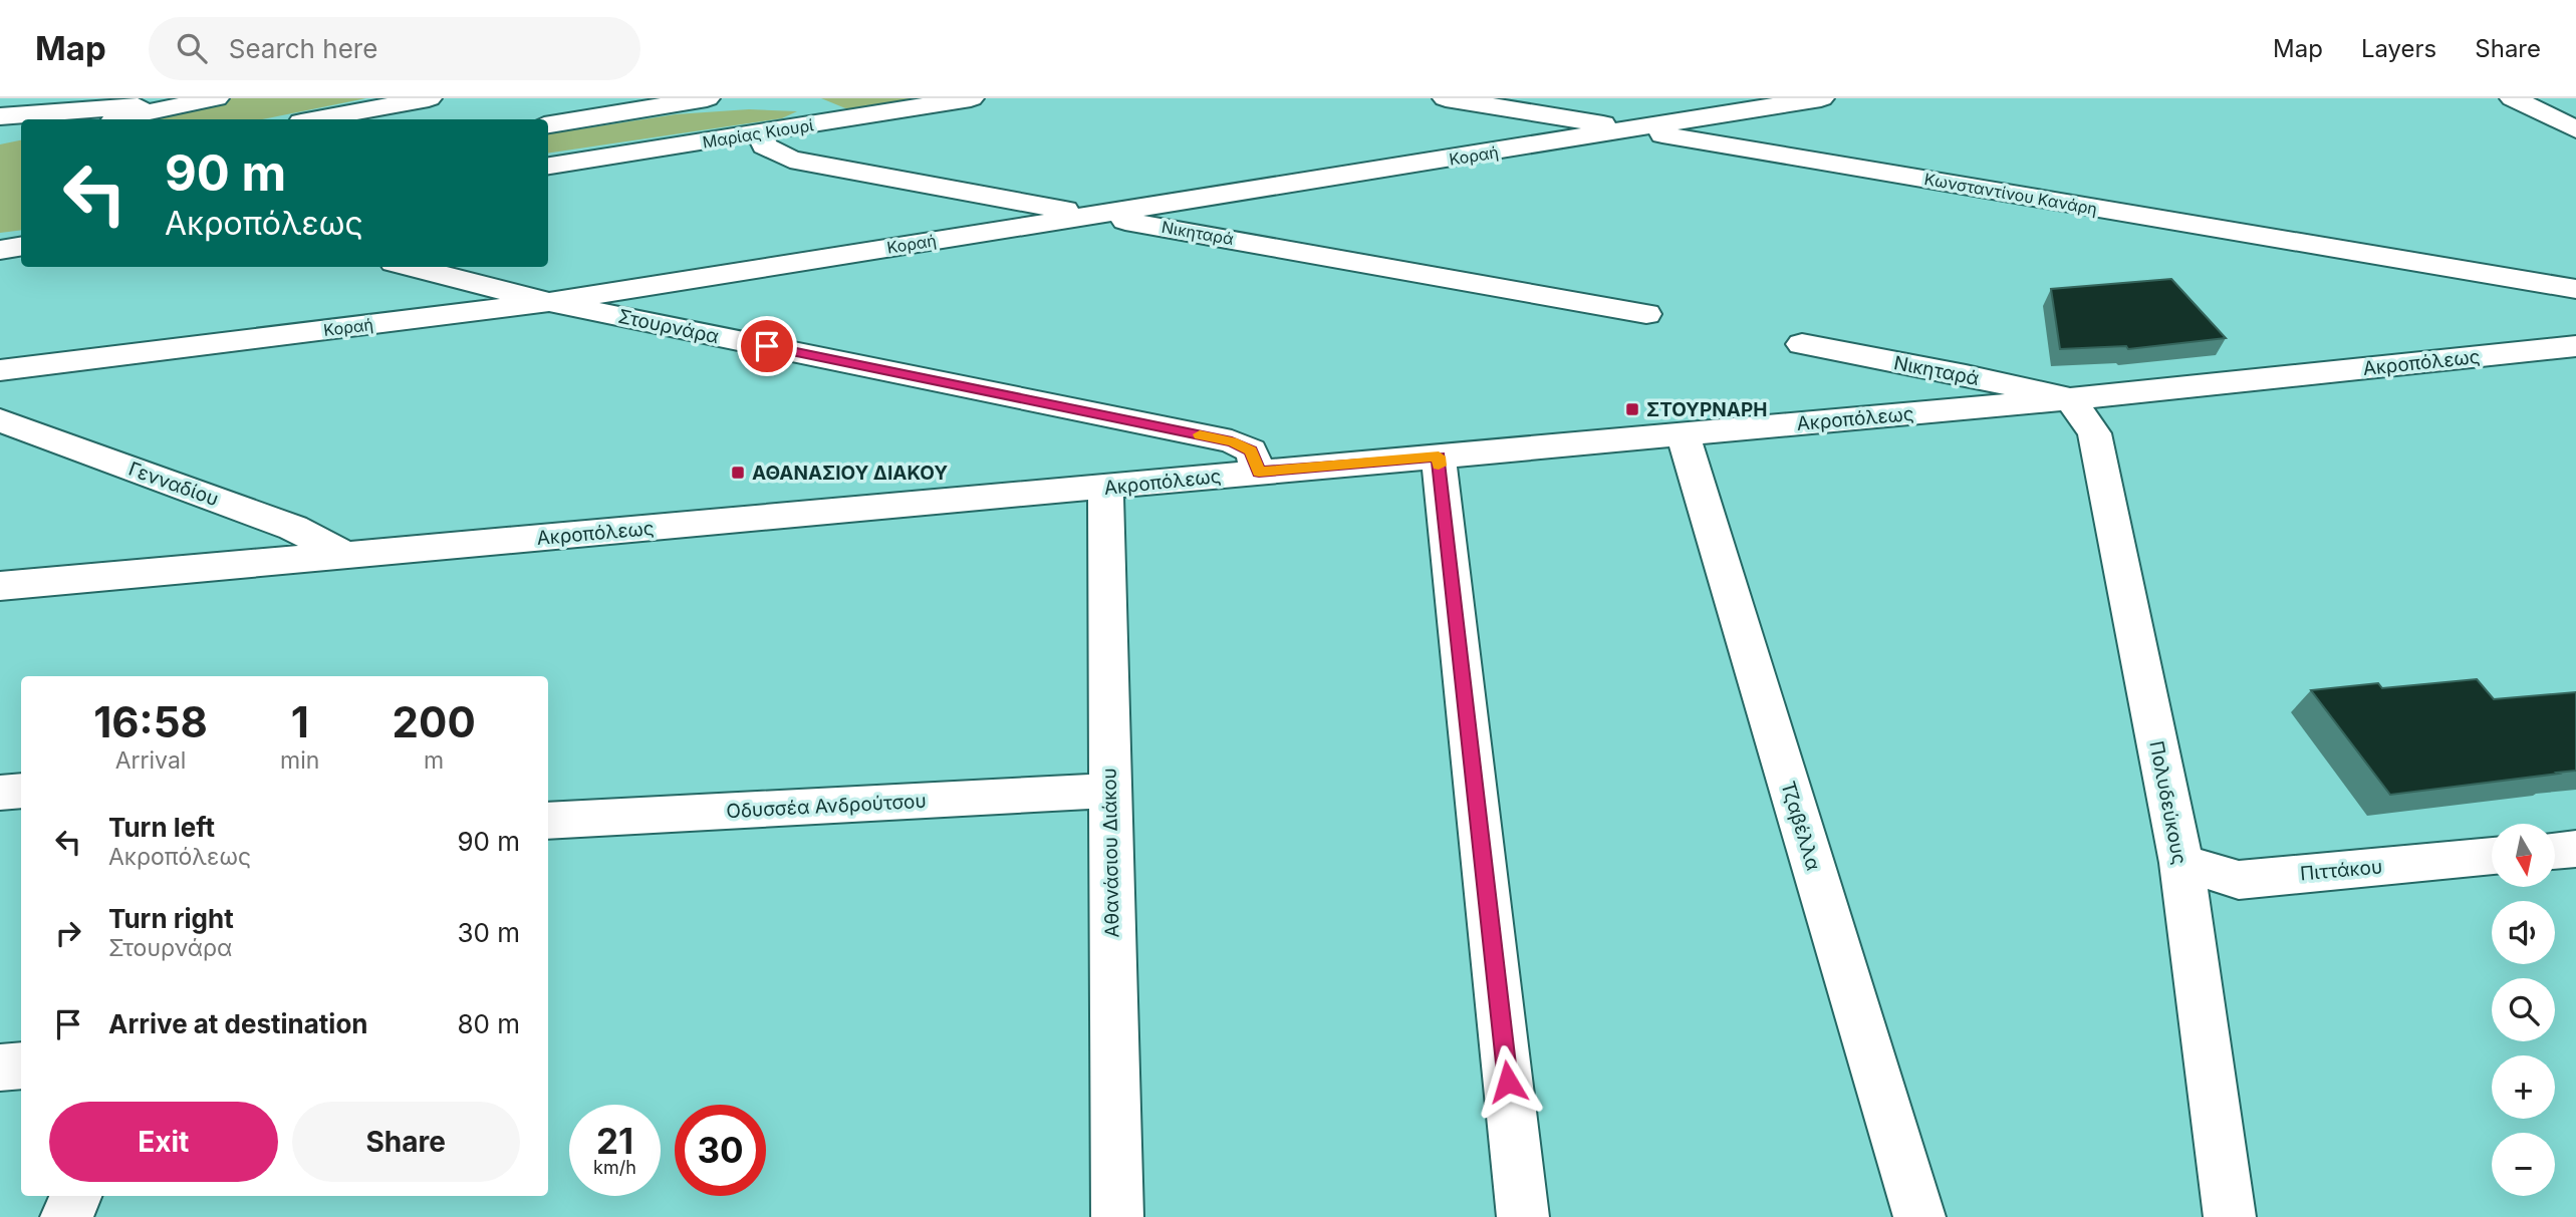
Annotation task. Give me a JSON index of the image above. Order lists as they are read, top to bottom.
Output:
{
  "streets": {
    "street": [
      "Μαρίας Κιουρί",
      "Κοραή",
      "Κωνσταντίνου Κανάρη",
      "Νικηταρά",
      "Στουρνάρα",
      "Ακροπόλεως",
      "Γενναδίου",
      "Πολυδεύκους",
      "Οδυσσέα Ανδρούτσου",
      "Τζαβέλλα",
      "Αθανάσιου Διάκου",
      "Πιττάκου"
    ]
  },
  "crossings": [
    ["Μαρίας Κιουρί", "Νικηταρά"],
    ["Κοραή", "Κωνσταντίνου Κανάρη"],
    ["Κοραή", "Νικηταρά"],
    ["Κοραή", "Στουρνάρα"],
    ["Νικηταρά", "Ακροπόλεως"],
    ["Νικηταρά", "Πολυδεύκους"],
    ["Στουρνάρα", "Ακροπόλεως"],
    ["Ακροπόλεως", "Γενναδίου"],
    ["Ακροπόλεως", "Πολυδεύκους"],
    ["Ακροπόλεως", "Τζαβέλλα"],
    ["Ακροπόλεως", "Αθανάσιου Διάκου"],
    ["Πολυδεύκους", "Πιττάκου"],
    ["Οδυσσέα Ανδρούτσου", "Αθανάσιου Διάκου"]
  ],
  "places": {
    "transit": ["ΣΤΟΥΡΝΑΡΗ", "ΑΘΑΝΑΣΙΟΥ ΔΙΑΚΟΥ"]
  },
  "north": "bottom",
  "page": {
    "header": "Map",
    "search": "Search here",
    "nav": ["Map", "Layers", "Share"],
    "turn": ["90 m", "Ακροπόλεως"],
    "eta": [
      "16:58",
      "Arrival",
      "1",
      "min",
      "200",
      "m"
    ],
    "list": [
      {
        "name": "Turn left",
        "note": "Ακροπόλεως",
        "value": "90 m"
      },
      {
        "name": "Turn right",
        "note": "Στουρνάρα",
        "value": "30 m"
      },
      {
        "name": "Arrive at destination",
        "value": "80 m"
      }
    ],
    "map_buttons": ["+", "−"],
    "buttons": ["Exit", "Share"],
    "speed": "21 km/h",
    "limit": "30"
  }
}
